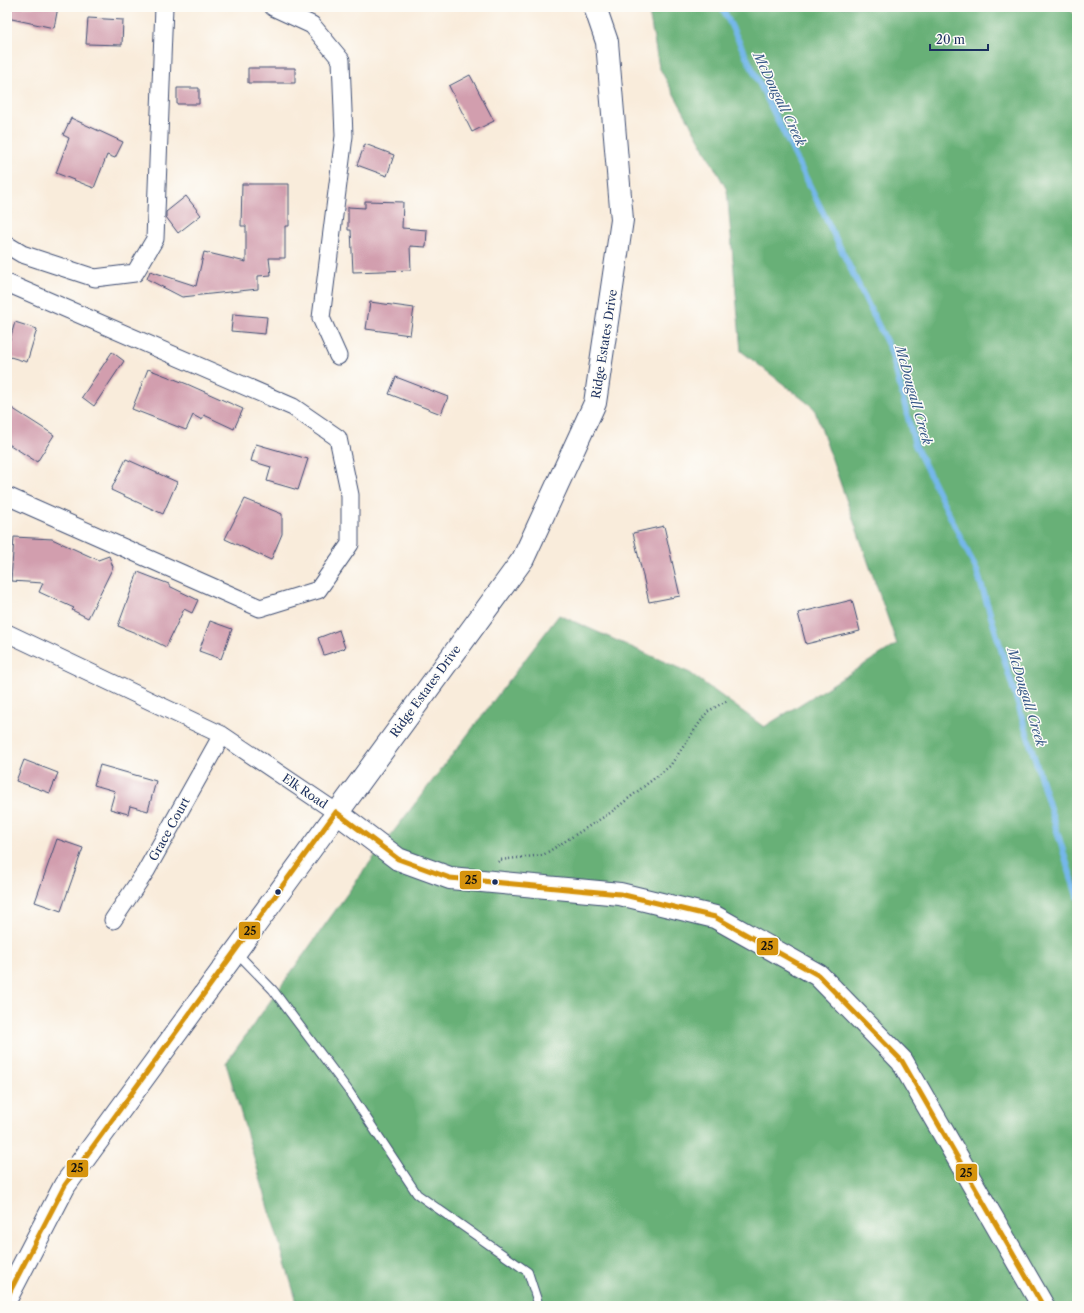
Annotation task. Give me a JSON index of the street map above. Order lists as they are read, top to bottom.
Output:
{
  "streets": {
    "street": ["Ridge Estates Drive", "Elk Road", "Grace Court"]
  },
  "crossings": [
    ["Ridge Estates Drive", "Elk Road"],
    ["Elk Road", "Grace Court"]
  ],
  "water": ["McDougall Creek"],
  "lines": ["transit line 25"],
  "scale_bar": "20 m"
}
